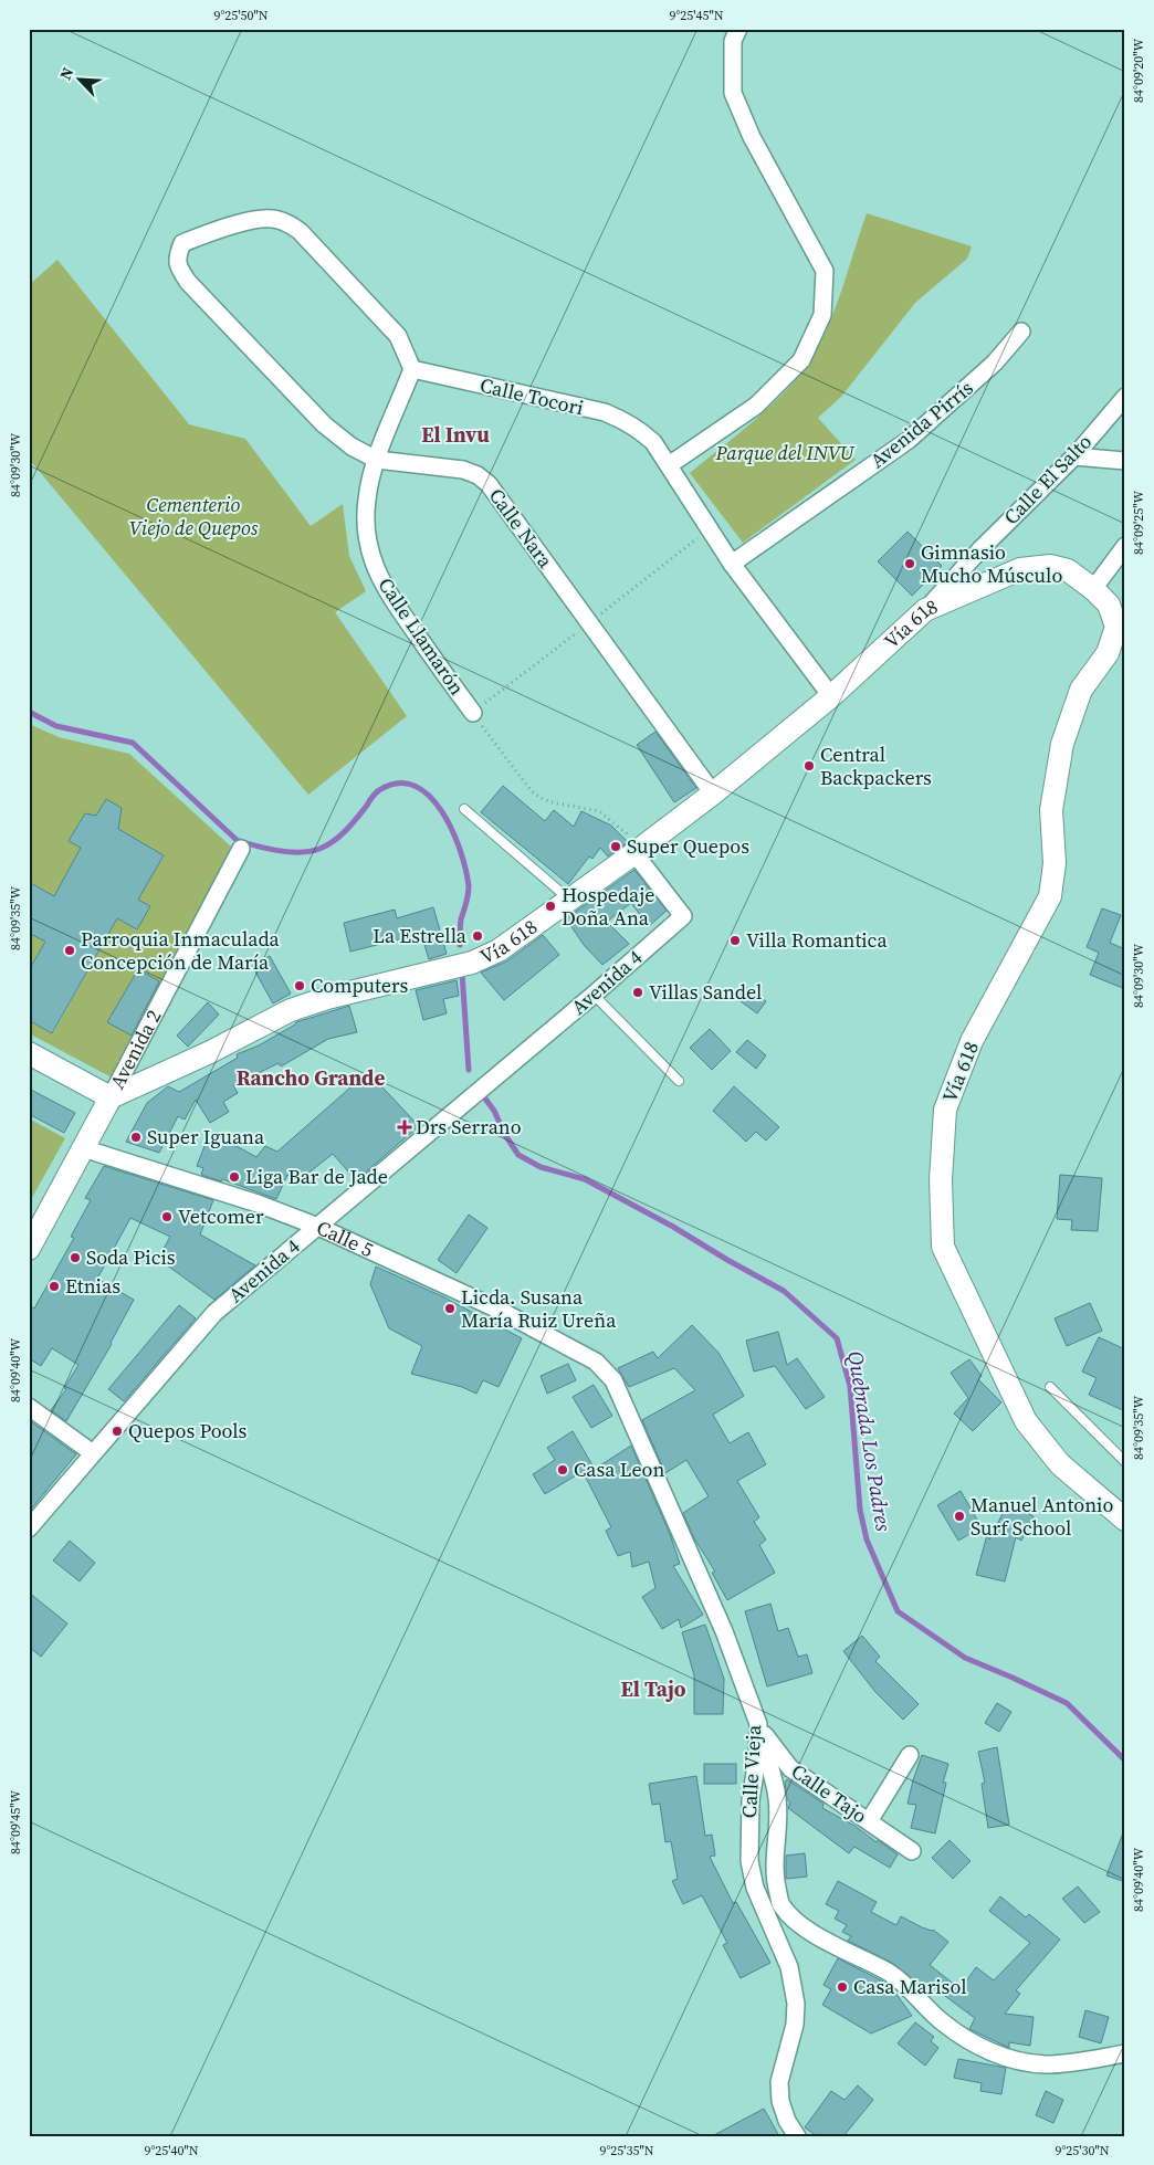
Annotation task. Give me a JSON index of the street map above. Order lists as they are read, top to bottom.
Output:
{
  "streets": {
    "street": [
      "Calle Tocori",
      "Avenida Pirrís",
      "Calle El Salto",
      "Calle Nara",
      "Vía 618",
      "Calle Llamarón",
      "Avenida 4",
      "Avenida 2",
      "Calle 5",
      "Calle Vieja",
      "Calle Tajo"
    ]
  },
  "crossings": [
    ["Calle Tocori", "Avenida Pirrís"],
    ["Calle Tocori", "Calle Nara"],
    ["Calle Tocori", "Vía 618"],
    ["Calle Tocori", "Calle Llamarón"],
    ["Calle El Salto", "Vía 618"],
    ["Calle Nara", "Vía 618"],
    ["Calle Nara", "Calle Llamarón"],
    ["Vía 618", "Avenida 4"],
    ["Vía 618", "Avenida 2"],
    ["Avenida 4", "Calle 5"],
    ["Avenida 2", "Calle 5"],
    ["Calle 5", "Calle Vieja"],
    ["Calle Vieja", "Calle Tajo"]
  ],
  "districts": ["El Invu", "Rancho Grande", "El Tajo"],
  "water": ["Quebrada Los Padres"],
  "parks": ["Parque del INVU", "Cementerio Viejo de Quepos"],
  "places": {
    "other": [
      "Gimnasio Mucho Músculo",
      "Central Backpackers",
      "Super Quepos",
      "Hospedaje Doña Ana",
      "La Estrella",
      "Villa Romantica",
      "Parroquia Inmaculada Concepción de María",
      "Computers",
      "Villas Sandel",
      "Super Iguana",
      "Liga Bar de Jade",
      "Vetcomer",
      "Soda Picis",
      "Etnias",
      "Licda. Susana María Ruiz Ureña",
      "Quepos Pools",
      "Casa Leon",
      "Manuel Antonio Surf School",
      "Casa Marisol"
    ],
    "health": ["Drs Serrano"]
  },
  "north": "top left",
  "coordinates": [
    "9°25'50\"N",
    "9°25'45\"N",
    "84°09'20\"W",
    "84°09'30\"W",
    "84°09'25\"W",
    "84°09'35\"W",
    "84°09'40\"W",
    "84°09'45\"W",
    "9°25'40\"N",
    "9°25'35\"N",
    "9°25'30\"N"
  ]
}
